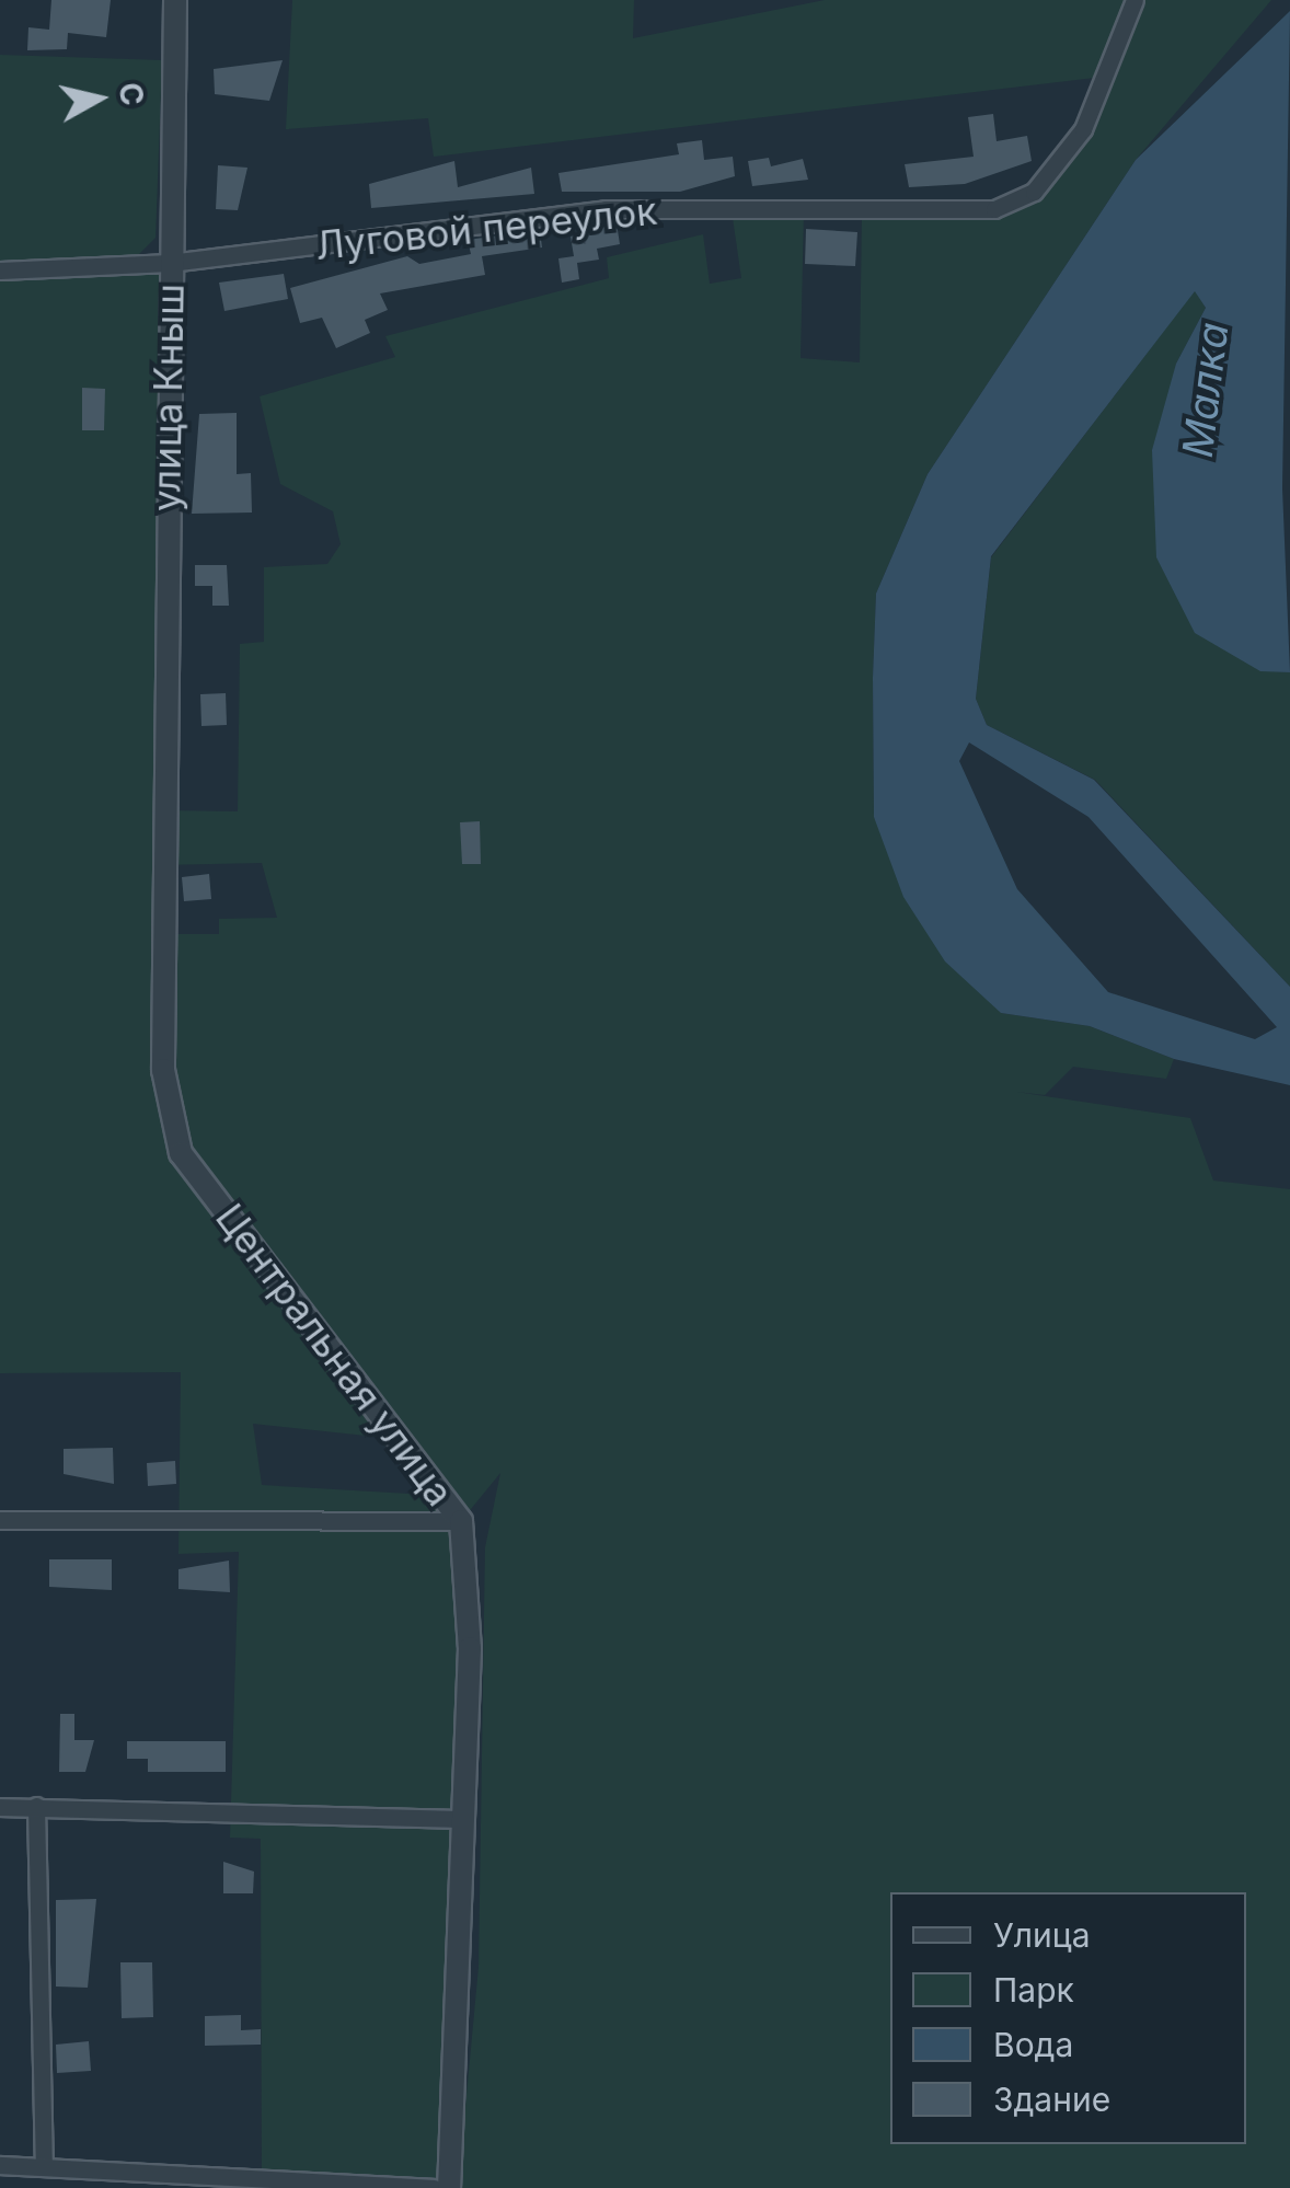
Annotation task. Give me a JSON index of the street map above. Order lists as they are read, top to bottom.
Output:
{
  "streets": {
    "street": ["Луговой переулок", "улица Кныш", "Центральная улица"]
  },
  "crossings": [
    ["Луговой переулок", "улица Кныш"],
    ["улица Кныш", "Центральная улица"]
  ],
  "water": ["Малка"],
  "legend": [
    "Улица",
    "Парк",
    "Вода",
    "Здание"
  ],
  "north": "right"
}
